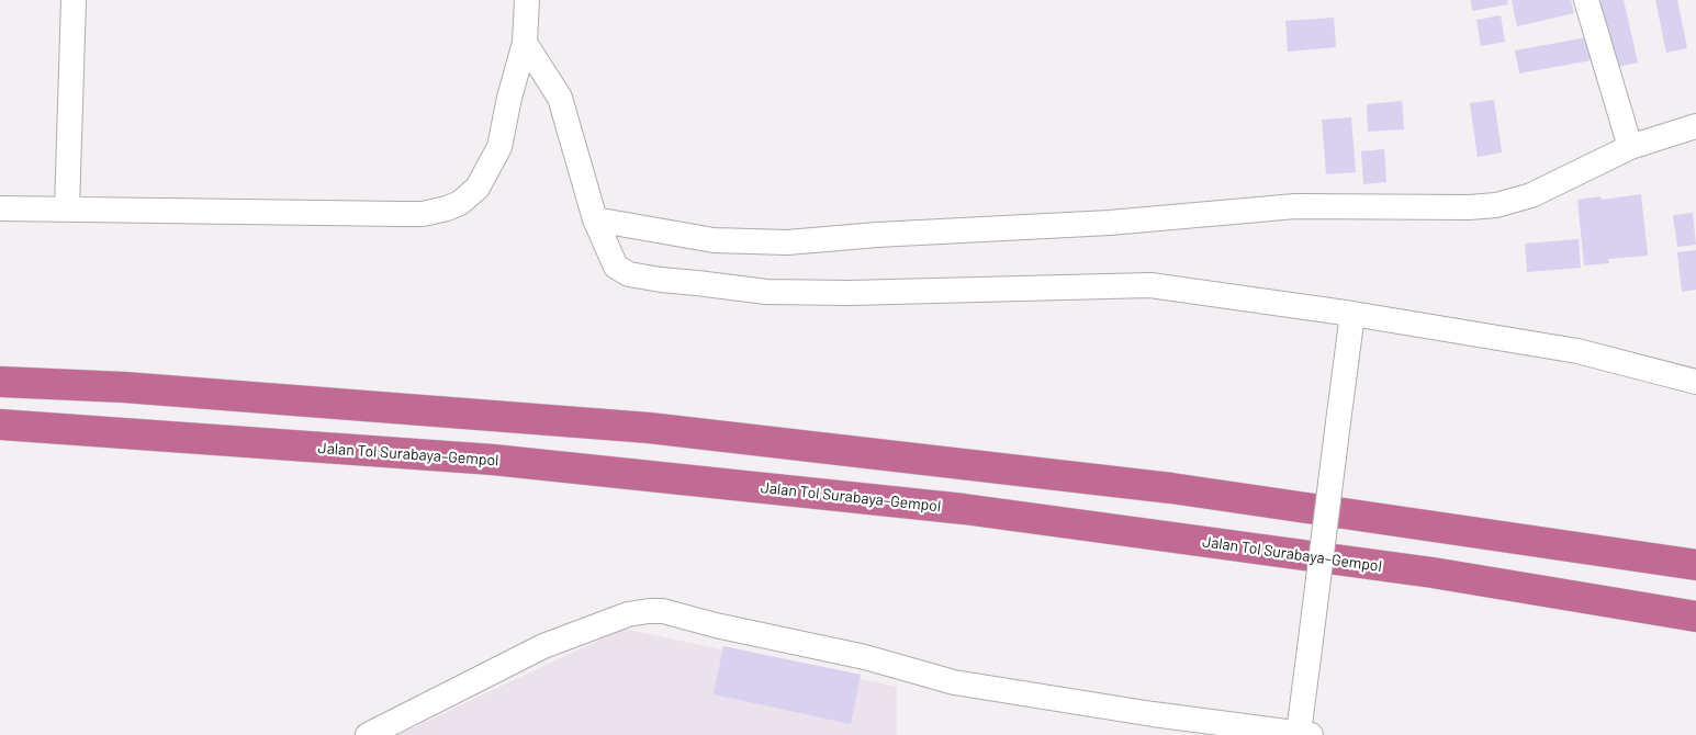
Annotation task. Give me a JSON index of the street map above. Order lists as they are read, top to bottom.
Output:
{
  "streets": {
    "highway": ["Jalan Tol Surabaya–Gempol"]
  }
}
